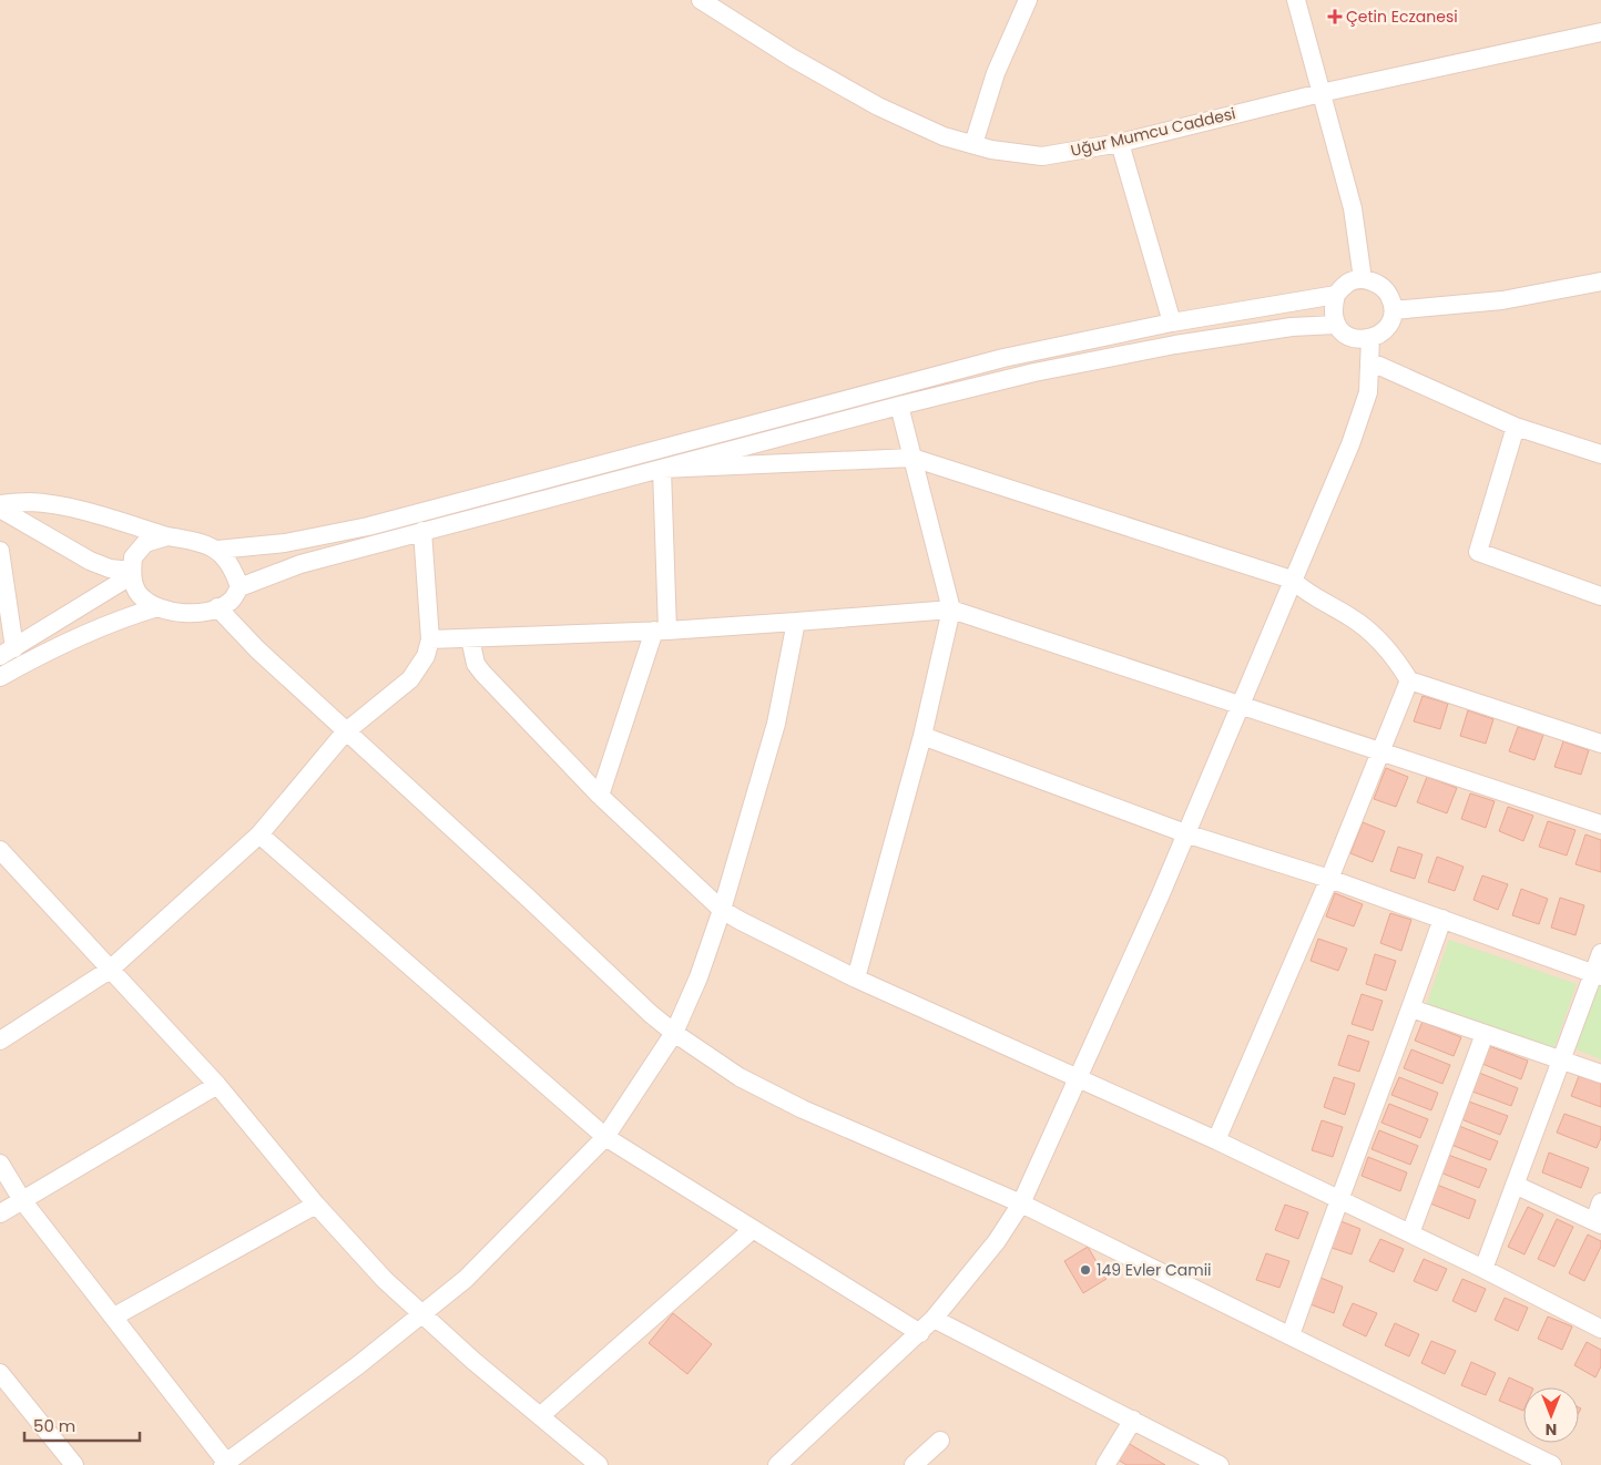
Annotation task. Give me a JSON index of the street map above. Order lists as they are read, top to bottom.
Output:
{
  "streets": {
    "street": ["Uğur Mumcu Caddesi"]
  },
  "places": {
    "health": ["Çetin Eczanesi"],
    "other": ["149 Evler Camii"]
  },
  "scale_bar": "50 m",
  "north": "bottom"
}
